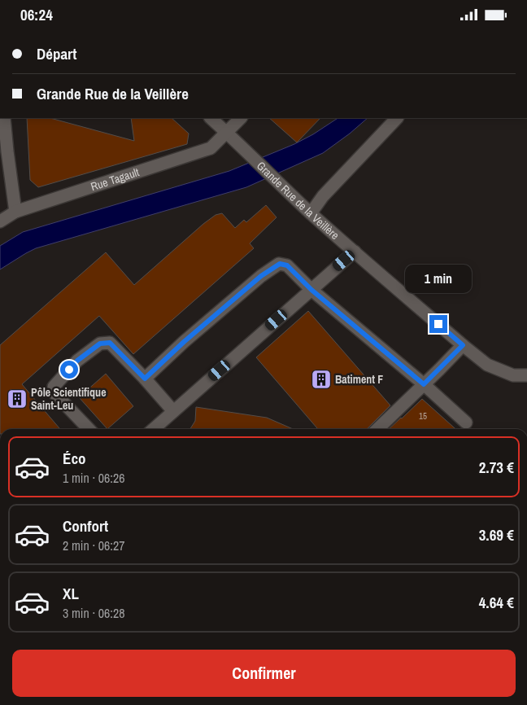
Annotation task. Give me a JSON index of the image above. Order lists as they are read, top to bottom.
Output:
{
  "streets": {
    "street": ["Rue Tagault", "Grande Rue de la Veillère"]
  },
  "crossings": [
    ["Rue Tagault", "Grande Rue de la Veillère"]
  ],
  "places": {
    "building": ["Batiment F", "Pôle Scientifique Saint-Leu"]
  },
  "house_numbers": ["15"],
  "page": {
    "status": "06:24",
    "banner": ["Départ", "Grande Rue de la Veillère"],
    "bubble": "1 min",
    "list": [
      {
        "name": "Éco",
        "note": "1 min · 06:26",
        "value": "2.73 €"
      },
      {
        "name": "Confort",
        "note": "2 min · 06:27",
        "value": "3.69 €"
      },
      {
        "name": "XL",
        "note": "3 min · 06:28",
        "value": "4.64 €"
      }
    ],
    "buttons": "Confirmer"
  }
}
